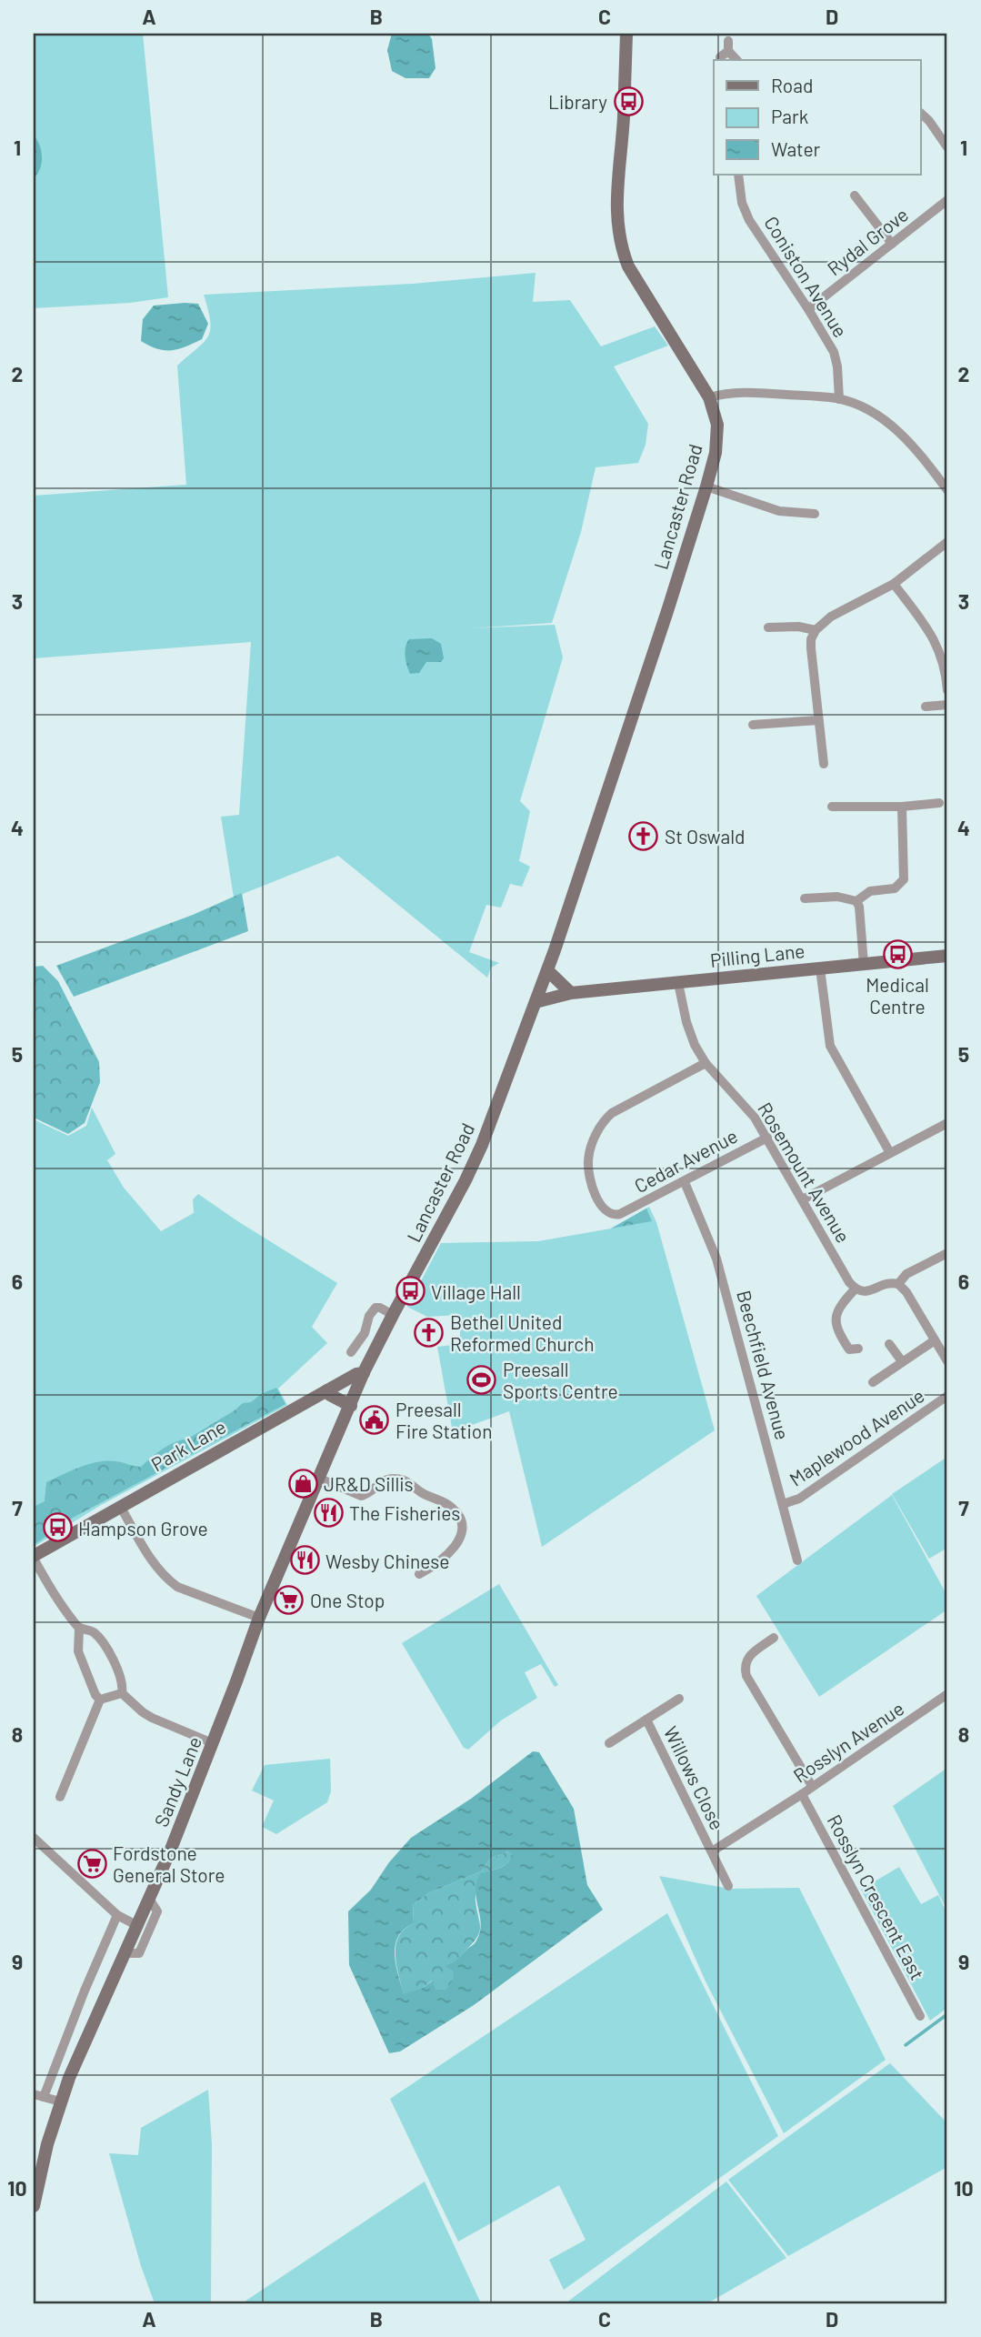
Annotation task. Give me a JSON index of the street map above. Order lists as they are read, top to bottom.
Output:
{
  "streets": {
    "main road": [
      "Lancaster Road",
      "Pilling Lane",
      "Park Lane",
      "Sandy Lane"
    ],
    "street": [
      "Rydal Grove",
      "Coniston Avenue",
      "Cedar Avenue",
      "Rosemount Avenue",
      "Beechfield Avenue",
      "Maplewood Avenue",
      "Rosslyn Avenue",
      "Willows Close",
      "Rosslyn Crescent East"
    ]
  },
  "crossings": [
    ["Rydal Grove", "Coniston Avenue"],
    ["Lancaster Road", "Pilling Lane"],
    ["Lancaster Road", "Park Lane"],
    ["Lancaster Road", "Sandy Lane"],
    ["Pilling Lane", "Rosemount Avenue"],
    ["Cedar Avenue", "Rosemount Avenue"],
    ["Cedar Avenue", "Beechfield Avenue"],
    ["Beechfield Avenue", "Maplewood Avenue"],
    ["Park Lane", "Sandy Lane"],
    ["Rosslyn Avenue", "Willows Close"],
    ["Rosslyn Avenue", "Rosslyn Crescent East"]
  ],
  "places": {
    "bus stop": [
      "Library",
      "Medical Centre",
      "Village Hall",
      "Hampson Grove"
    ],
    "church": ["St Oswald", "Bethel United Reformed Church"],
    "sports": ["Preesall Sports Centre"],
    "public building": ["Preesall Fire Station"],
    "shop": ["JR&D Sillis"],
    "restaurant": ["The Fisheries", "Wesby Chinese"],
    "supermarket": ["One Stop", "Fordstone General Store"]
  },
  "legend": ["Road", "Park", "Water"],
  "grid": {
    "columns": [
      "A",
      "B",
      "C",
      "D"
    ],
    "rows": [
      "1",
      "2",
      "3",
      "4",
      "5",
      "6",
      "7",
      "8",
      "9",
      "10"
    ]
  }
}
